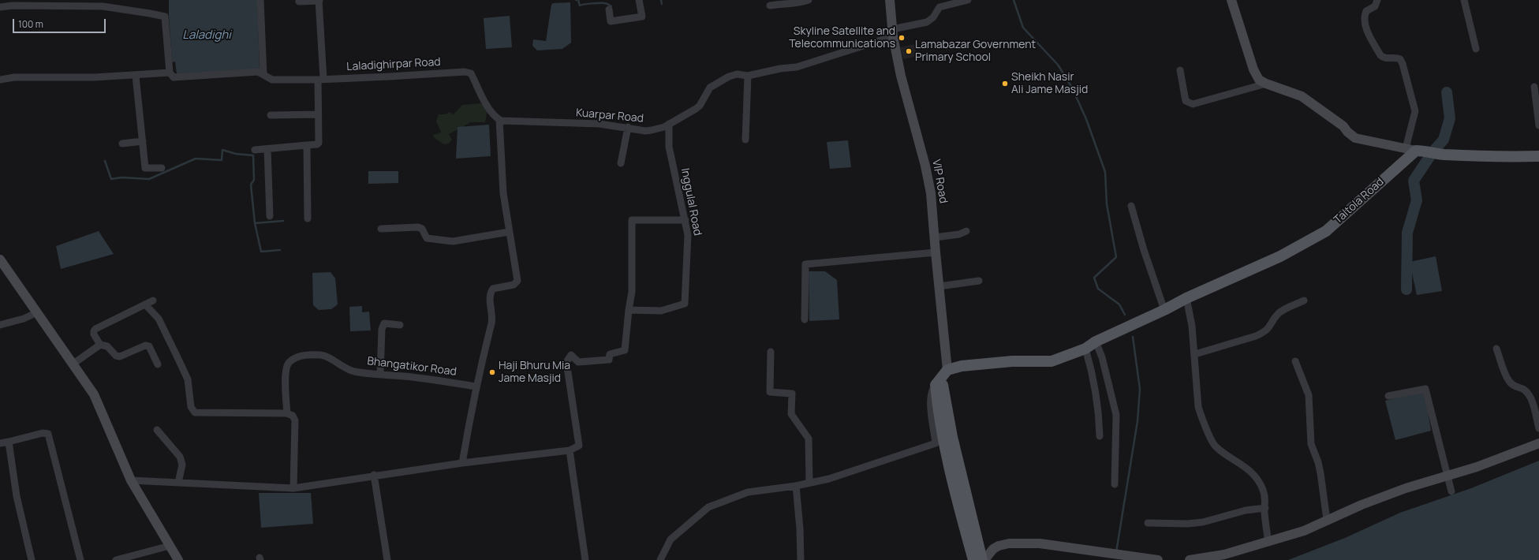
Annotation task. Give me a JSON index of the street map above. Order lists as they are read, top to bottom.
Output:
{
  "streets": {
    "main road": ["Taltola Road"],
    "street": [
      "Laladighirpar Road",
      "Kuarpar Road",
      "VIP Road",
      "Inggulal Road",
      "Bhangatikor Road"
    ]
  },
  "crossings": [
    ["Laladighirpar Road", "Kuarpar Road"],
    ["Kuarpar Road", "VIP Road"],
    ["Kuarpar Road", "Inggulal Road"],
    ["VIP Road", "Taltola Road"]
  ],
  "water": ["Laladighi"],
  "places": [
    "Skyline Satellite and Telecommunications",
    "Lamabazar Government Primary School",
    "Sheikh Nasir Ali Jame Masjid",
    "Haji Bhuru Mia Jame Masjid"
  ],
  "scale_bar": "100 m"
}
